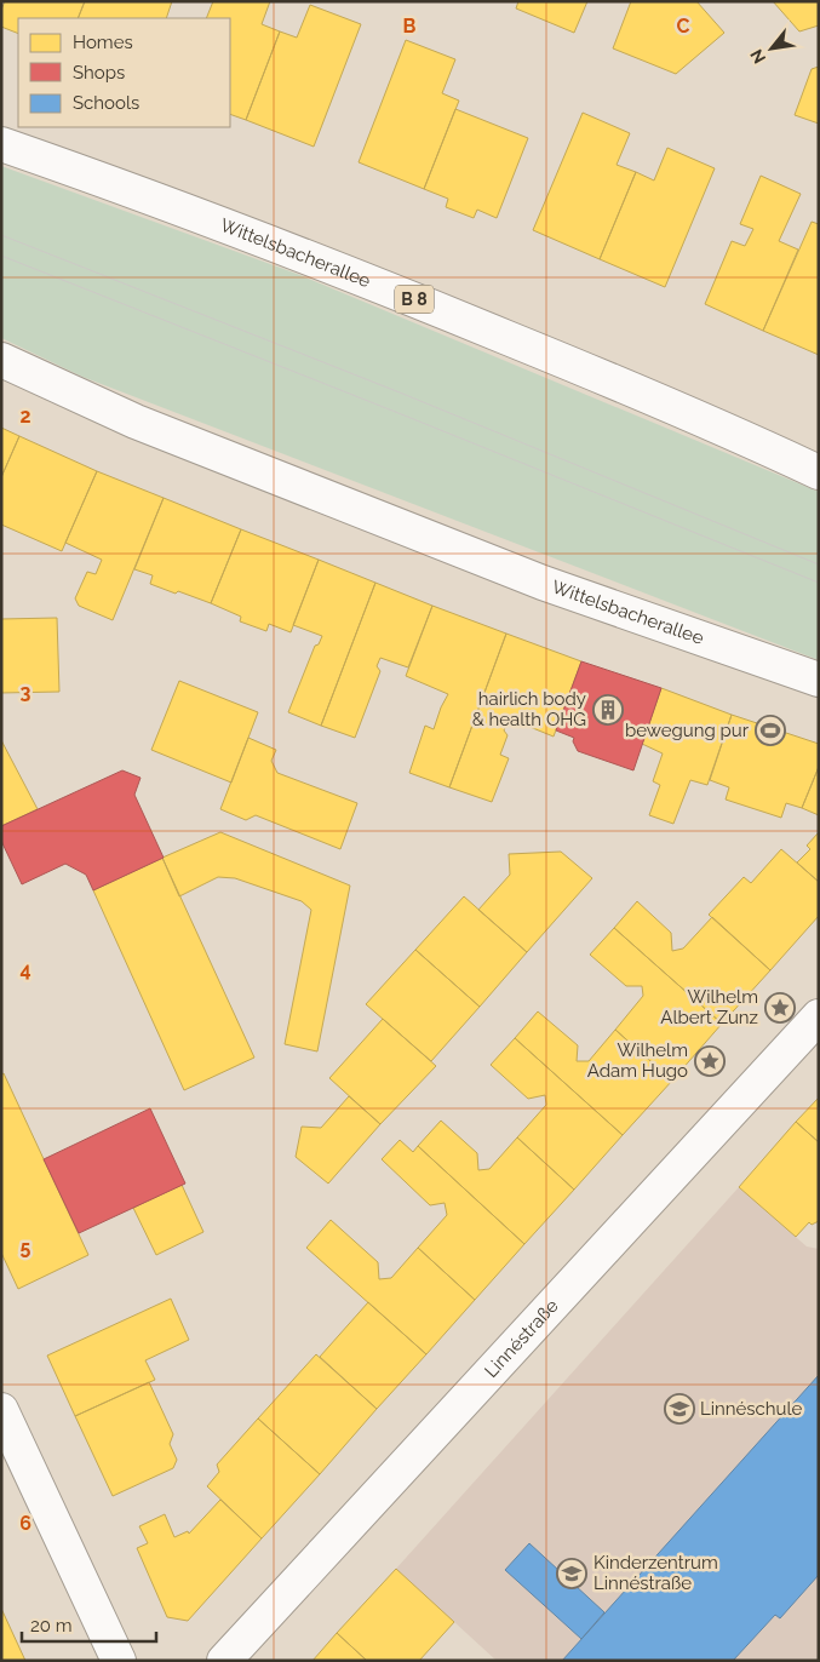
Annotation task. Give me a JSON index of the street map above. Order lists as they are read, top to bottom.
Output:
{
  "streets": {
    "main road": ["Wittelsbacherallee", "B 8", "Linnéstraße"]
  },
  "places": {
    "building": ["hairlich body & health OHG"],
    "sports": ["bewegung pur"],
    "place": ["Wilhelm Albert Zunz", "Wilhelm Adam Hugo"],
    "school or university": ["Linnéschule", "Kinderzentrum Linnéstraße"]
  },
  "legend": ["Homes", "Shops", "Schools"],
  "scale_bar": "20 m",
  "north": "bottom left",
  "grid": {
    "columns": ["B", "C"],
    "rows": [
      "2",
      "3",
      "4",
      "5",
      "6"
    ]
  }
}
